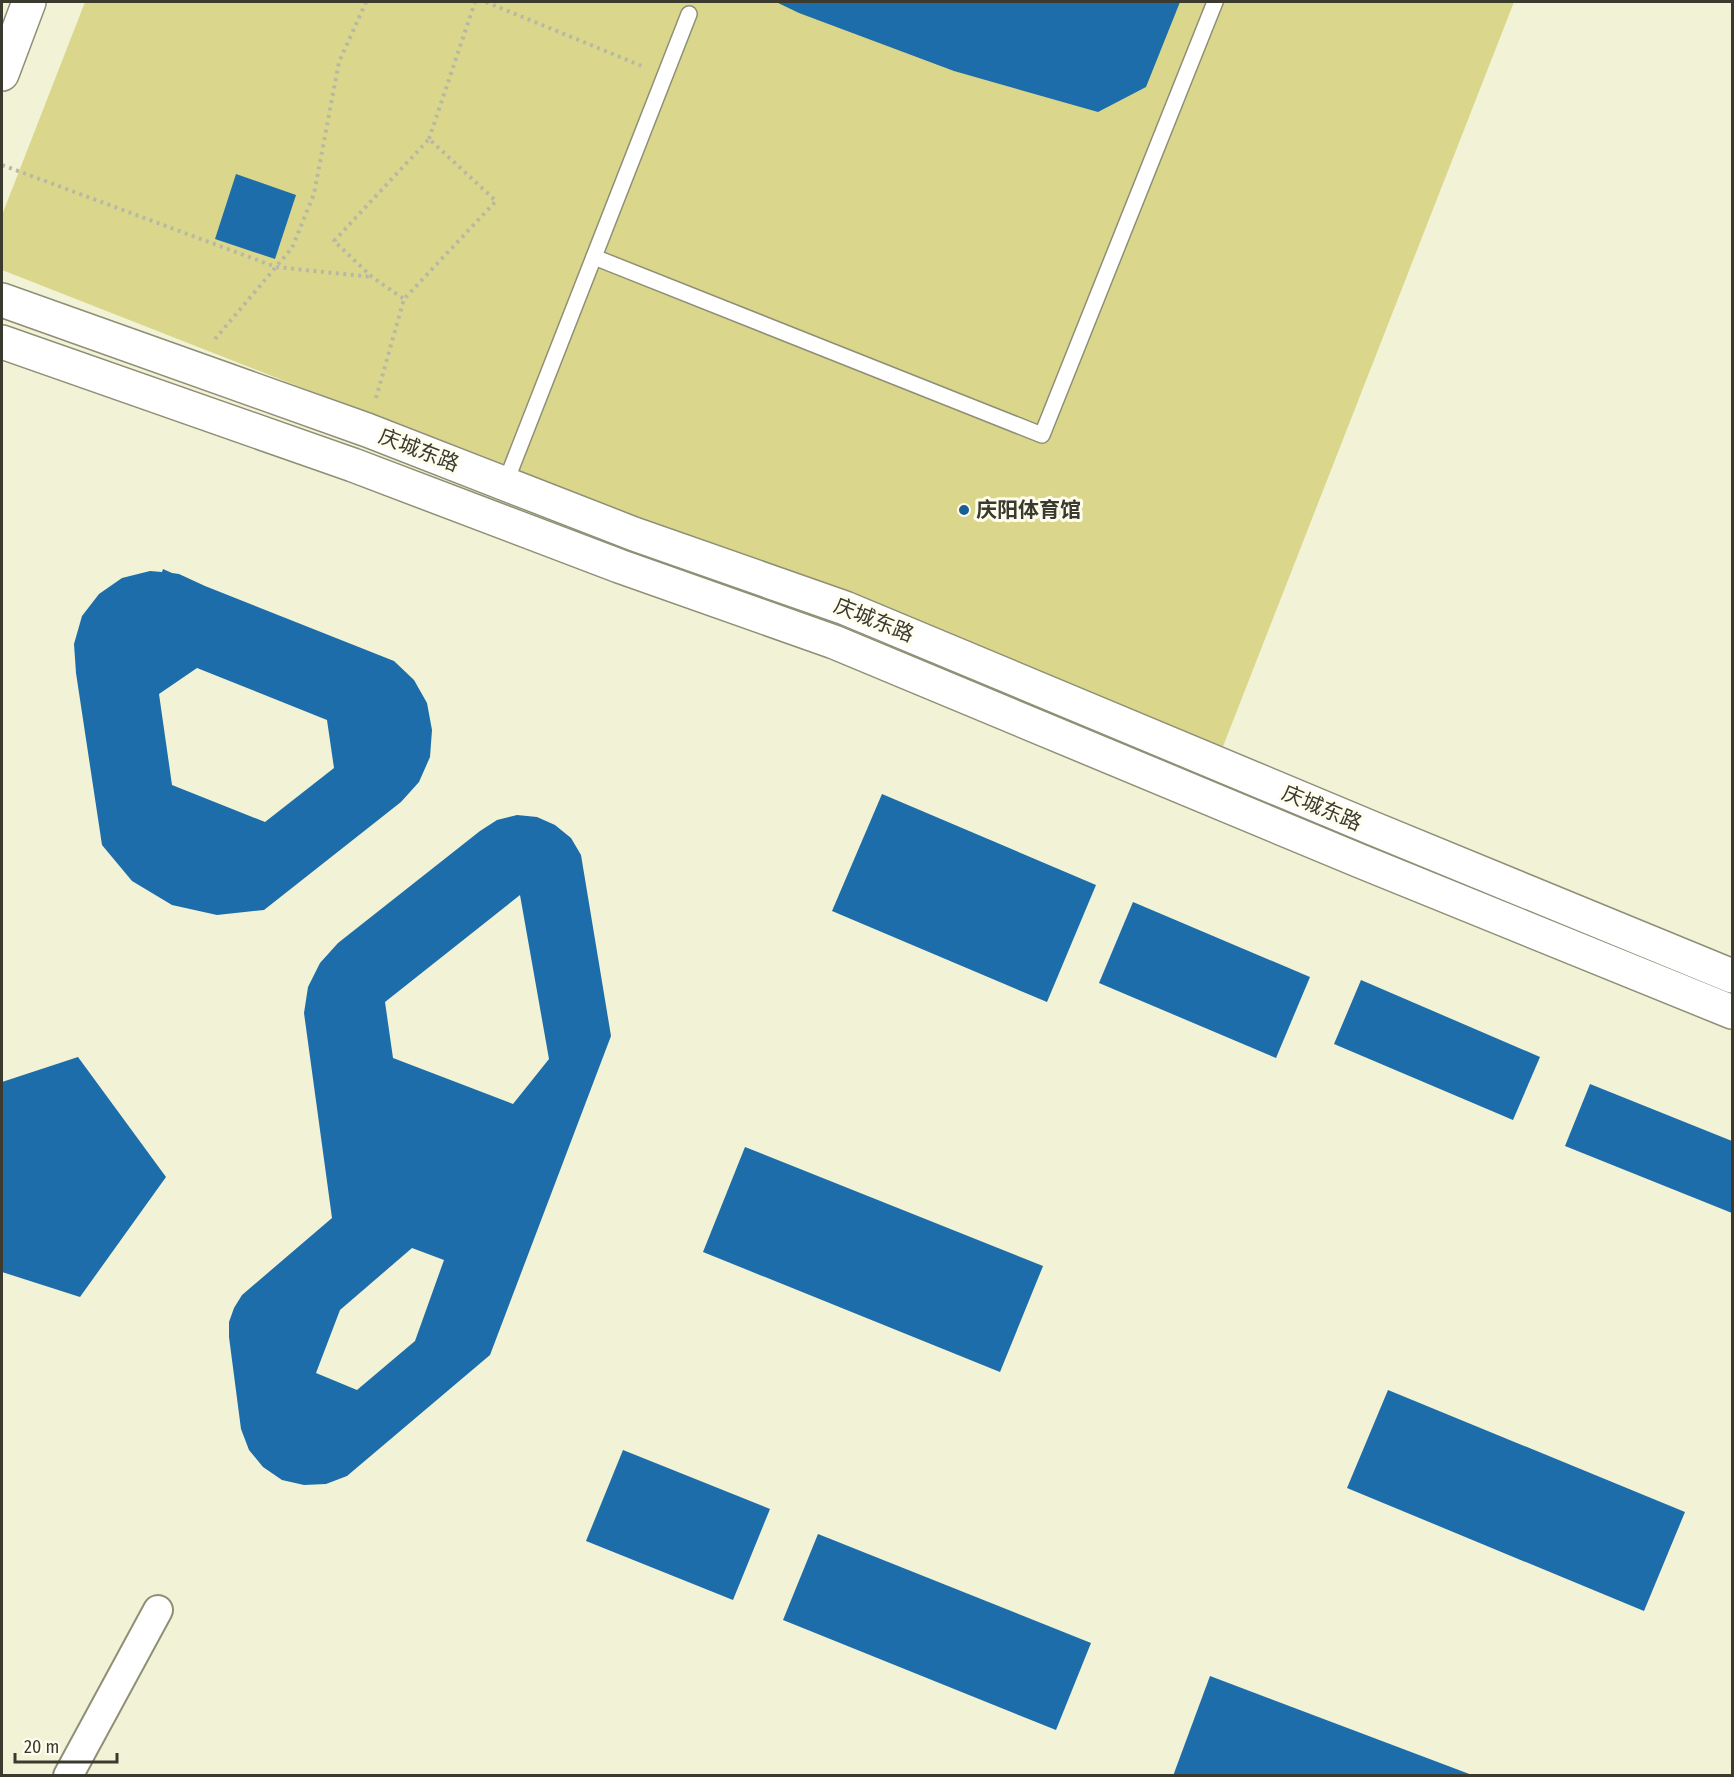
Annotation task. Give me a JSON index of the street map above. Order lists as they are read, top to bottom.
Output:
{
  "streets": {
    "street": ["庆城东路"]
  },
  "places": ["庆阳体育馆"],
  "scale_bar": "20 m"
}
